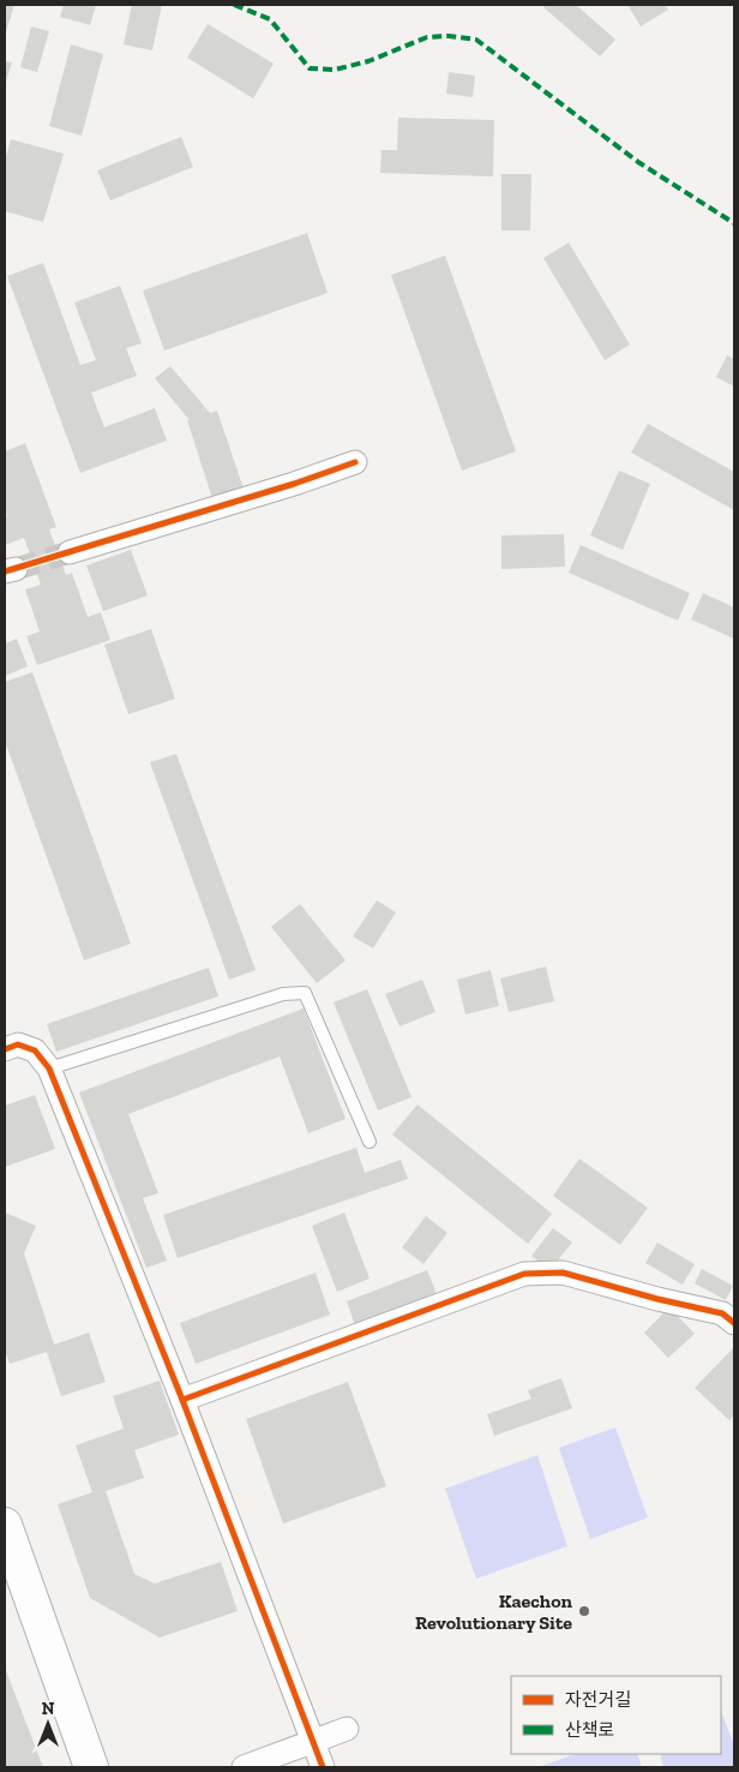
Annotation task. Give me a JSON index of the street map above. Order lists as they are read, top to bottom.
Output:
{
  "places": ["Kaechon Revolutionary Site"],
  "legend": ["자전거길", "산책로"],
  "north": "top"
}
